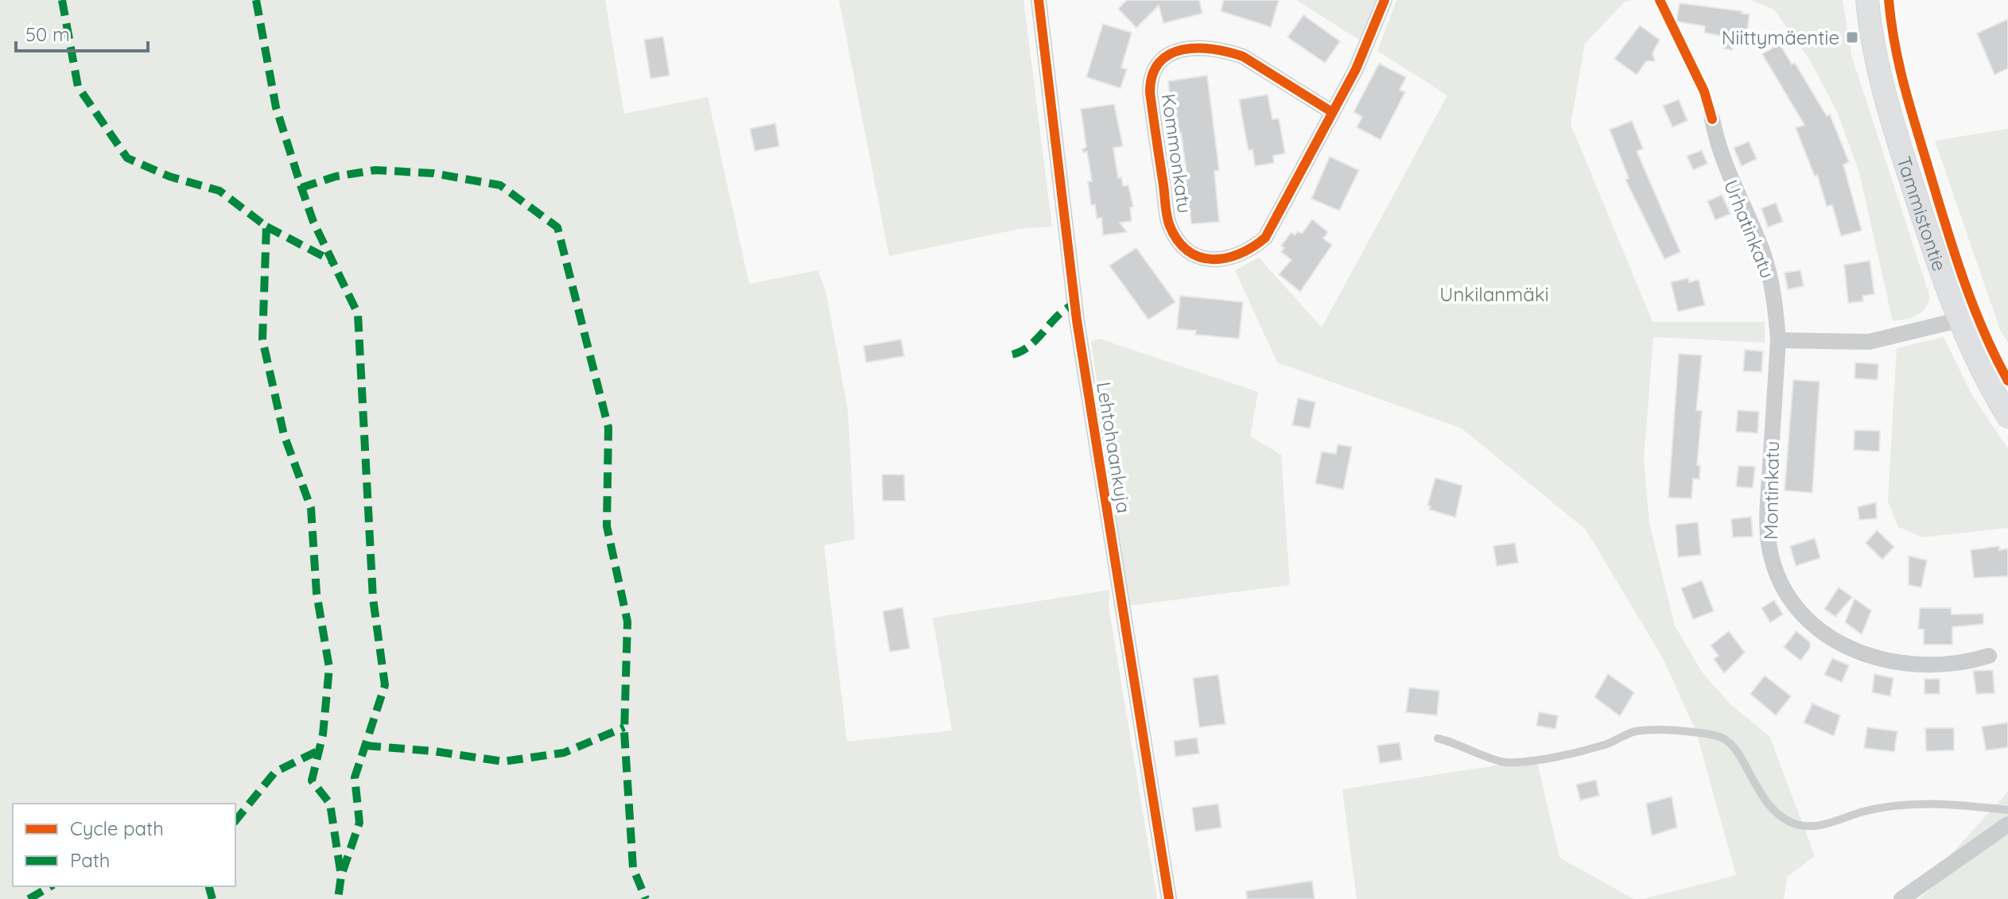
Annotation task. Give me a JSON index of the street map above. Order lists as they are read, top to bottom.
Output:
{
  "streets": {
    "street": [
      "Kommonkatu",
      "Tammistontie",
      "Urhatinkatu",
      "Lehtohaankuja",
      "Montinkatu"
    ]
  },
  "crossings": [
    ["Urhatinkatu", "Montinkatu"]
  ],
  "parks": ["Unkilanmäki"],
  "places": {
    "transit": ["Niittymäentie"]
  },
  "legend": ["Cycle path", "Path"],
  "scale_bar": "50 m"
}
